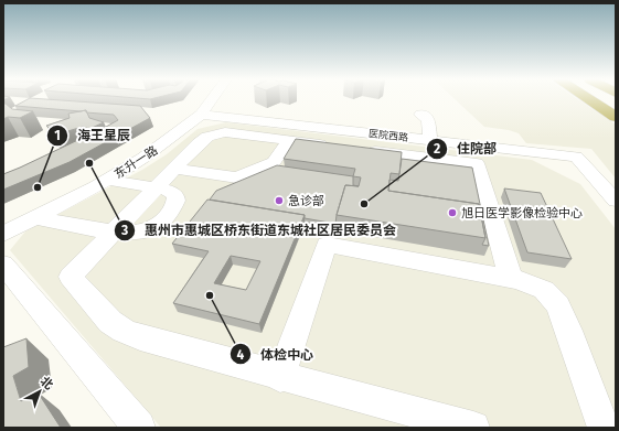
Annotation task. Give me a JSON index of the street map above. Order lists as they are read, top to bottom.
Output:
{
  "streets": {
    "street": ["医院西路", "东升一路"]
  },
  "crossings": [
    ["医院西路", "东升一路"]
  ],
  "places": [
    "惠州市惠城区桥东街道东城社区居民委员会",
    "海王星辰",
    "急诊部",
    "住院部",
    "旭日医学影像检验中心",
    "体检中心"
  ],
  "north": "top right"
}
